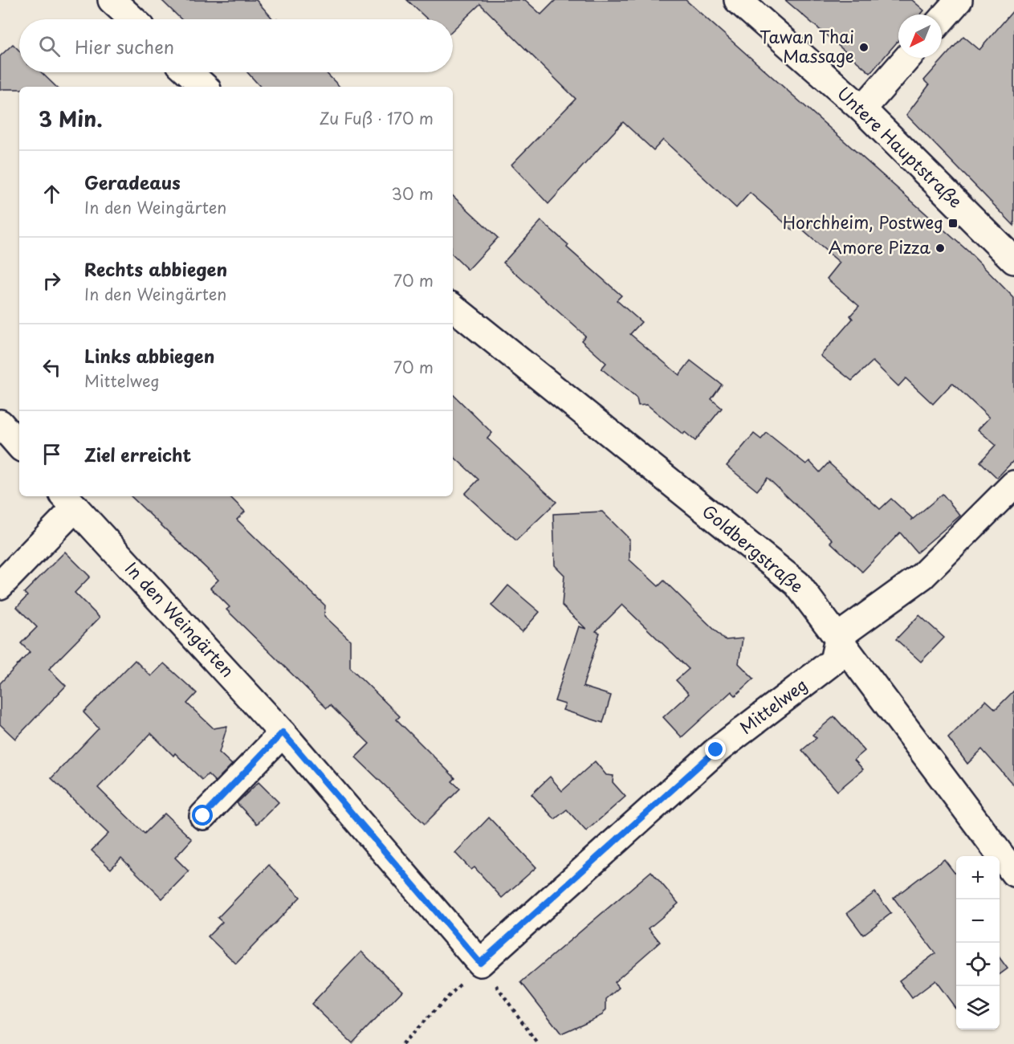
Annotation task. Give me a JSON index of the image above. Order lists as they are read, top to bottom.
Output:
{
  "streets": {
    "street": [
      "Untere Hauptstraße",
      "Goldbergstraße",
      "In den Weingärten",
      "Mittelweg"
    ]
  },
  "crossings": [
    ["Goldbergstraße", "Mittelweg"],
    ["In den Weingärten", "Mittelweg"]
  ],
  "places": {
    "other": ["Tawan Thai Massage", "Amore Pizza"],
    "transit": ["Horchheim, Postweg"]
  },
  "north": "bottom left",
  "page": {
    "search": "Hier suchen",
    "heading": ["3 Min.", "Zu Fuß · 170 m"],
    "list": [
      ["Geradeaus", "In den Weingärten", "30 m"],
      ["Rechts abbiegen", "In den Weingärten", "70 m"],
      ["Links abbiegen", "Mittelweg", "70 m"],
      "Ziel erreicht"
    ],
    "map_buttons": ["+", "−"]
  }
}
